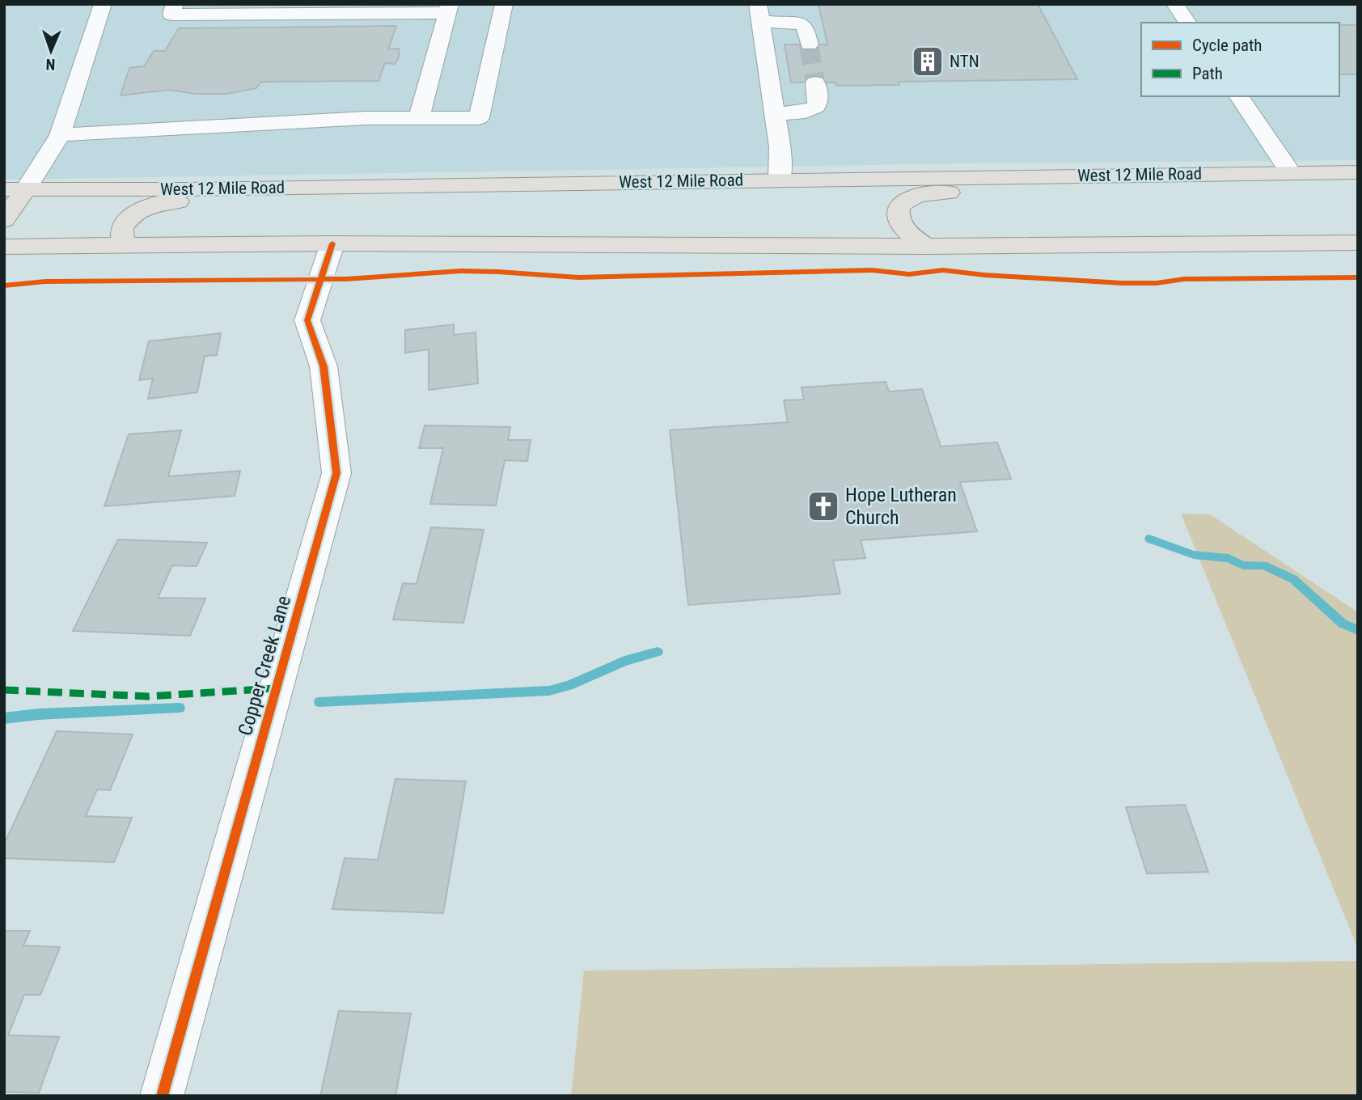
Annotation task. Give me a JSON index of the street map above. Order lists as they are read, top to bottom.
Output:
{
  "streets": {
    "main road": ["West 12 Mile Road"],
    "street": ["Copper Creek Lane"]
  },
  "places": {
    "building": ["NTN"],
    "church": ["Hope Lutheran Church"]
  },
  "legend": ["Cycle path", "Path"],
  "north": "bottom"
}
